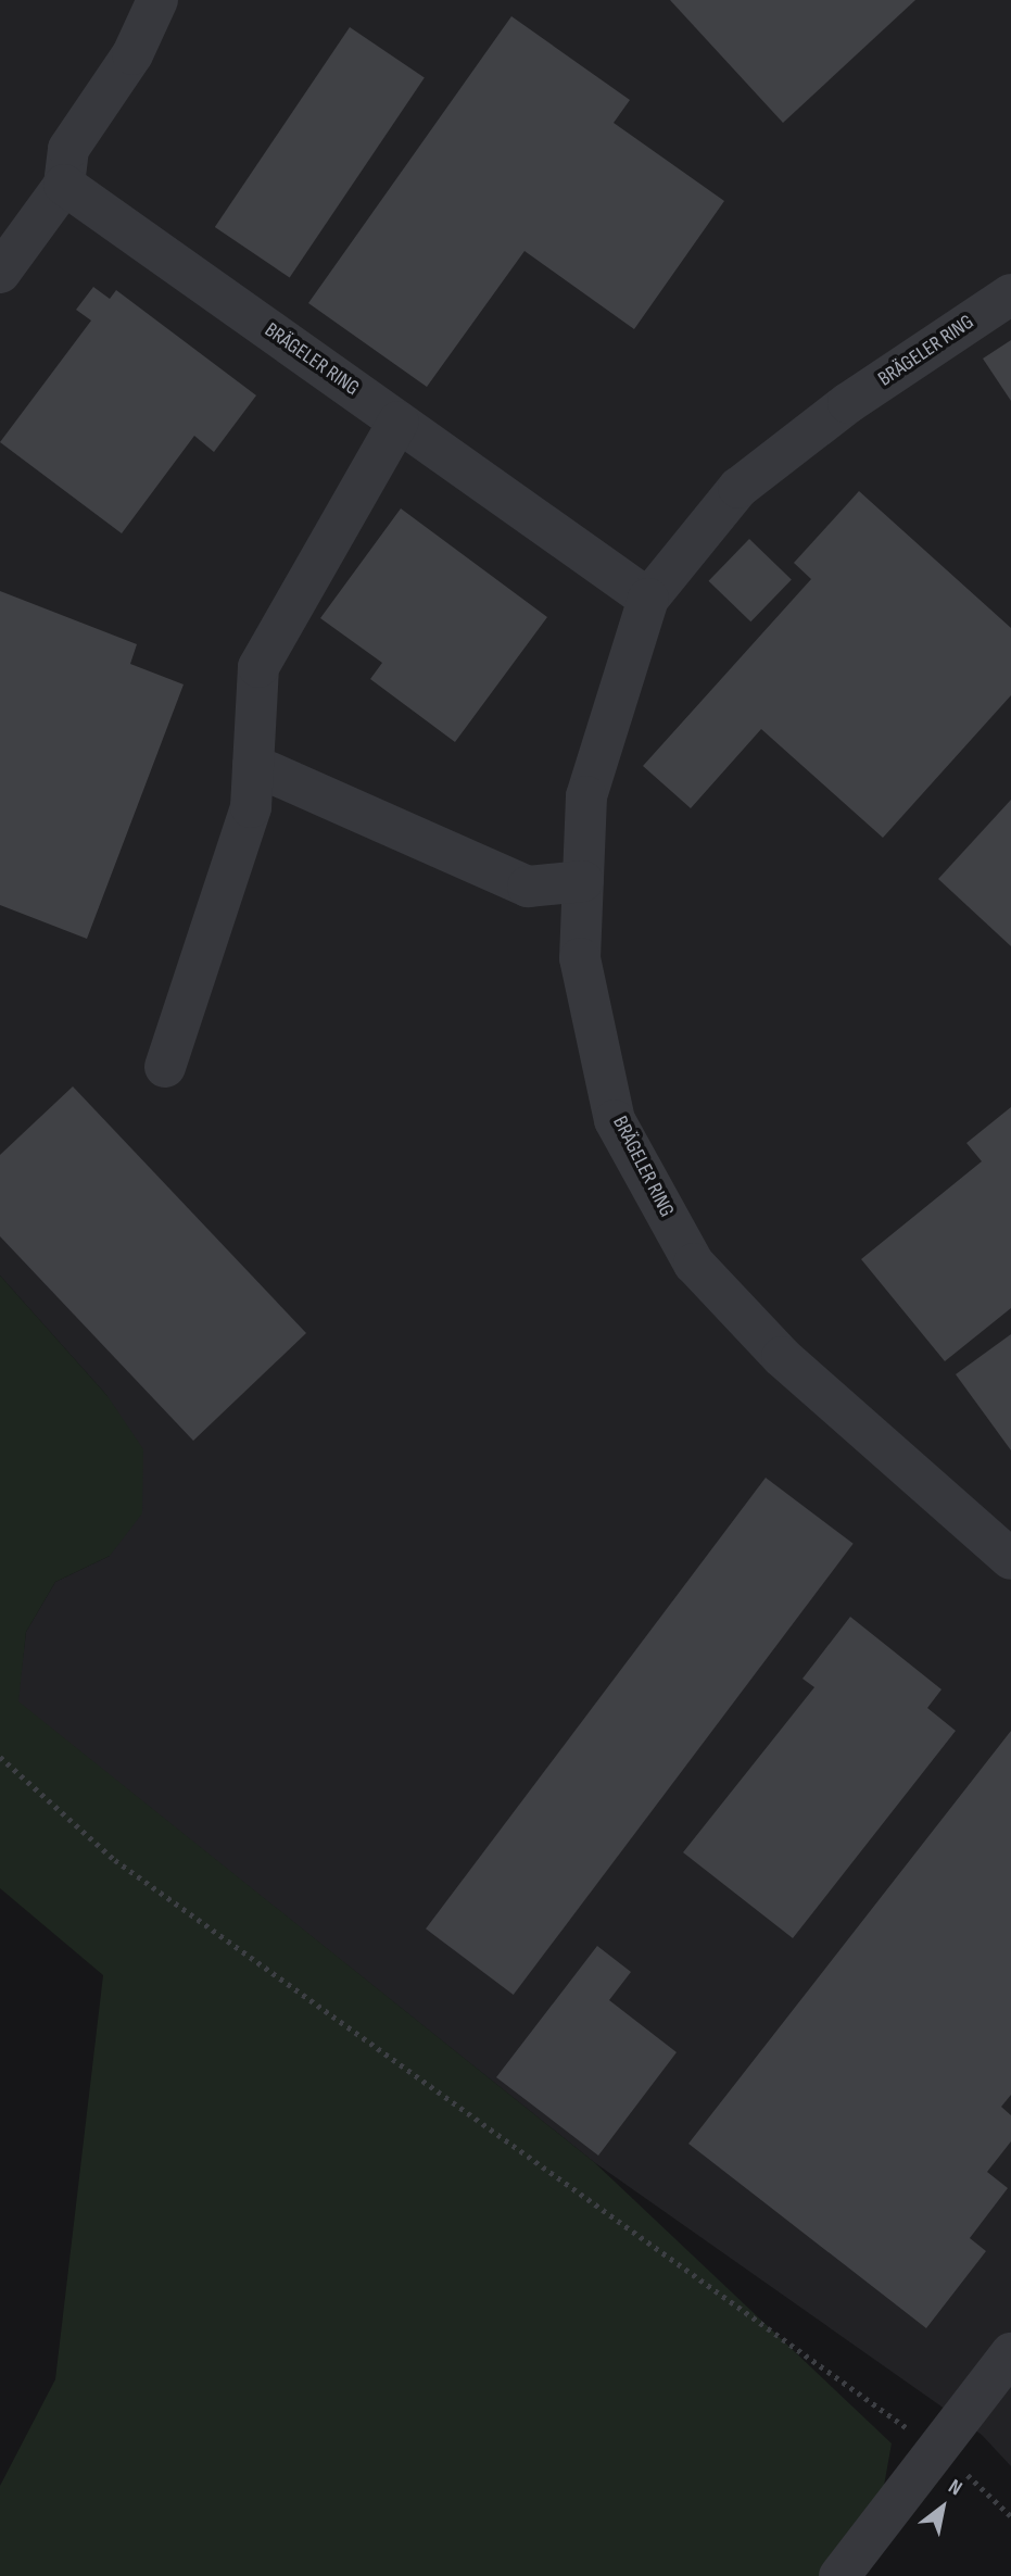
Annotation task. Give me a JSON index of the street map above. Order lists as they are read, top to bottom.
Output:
{
  "streets": {
    "street": ["BRÄGELER RING"]
  },
  "north": "top right"
}
